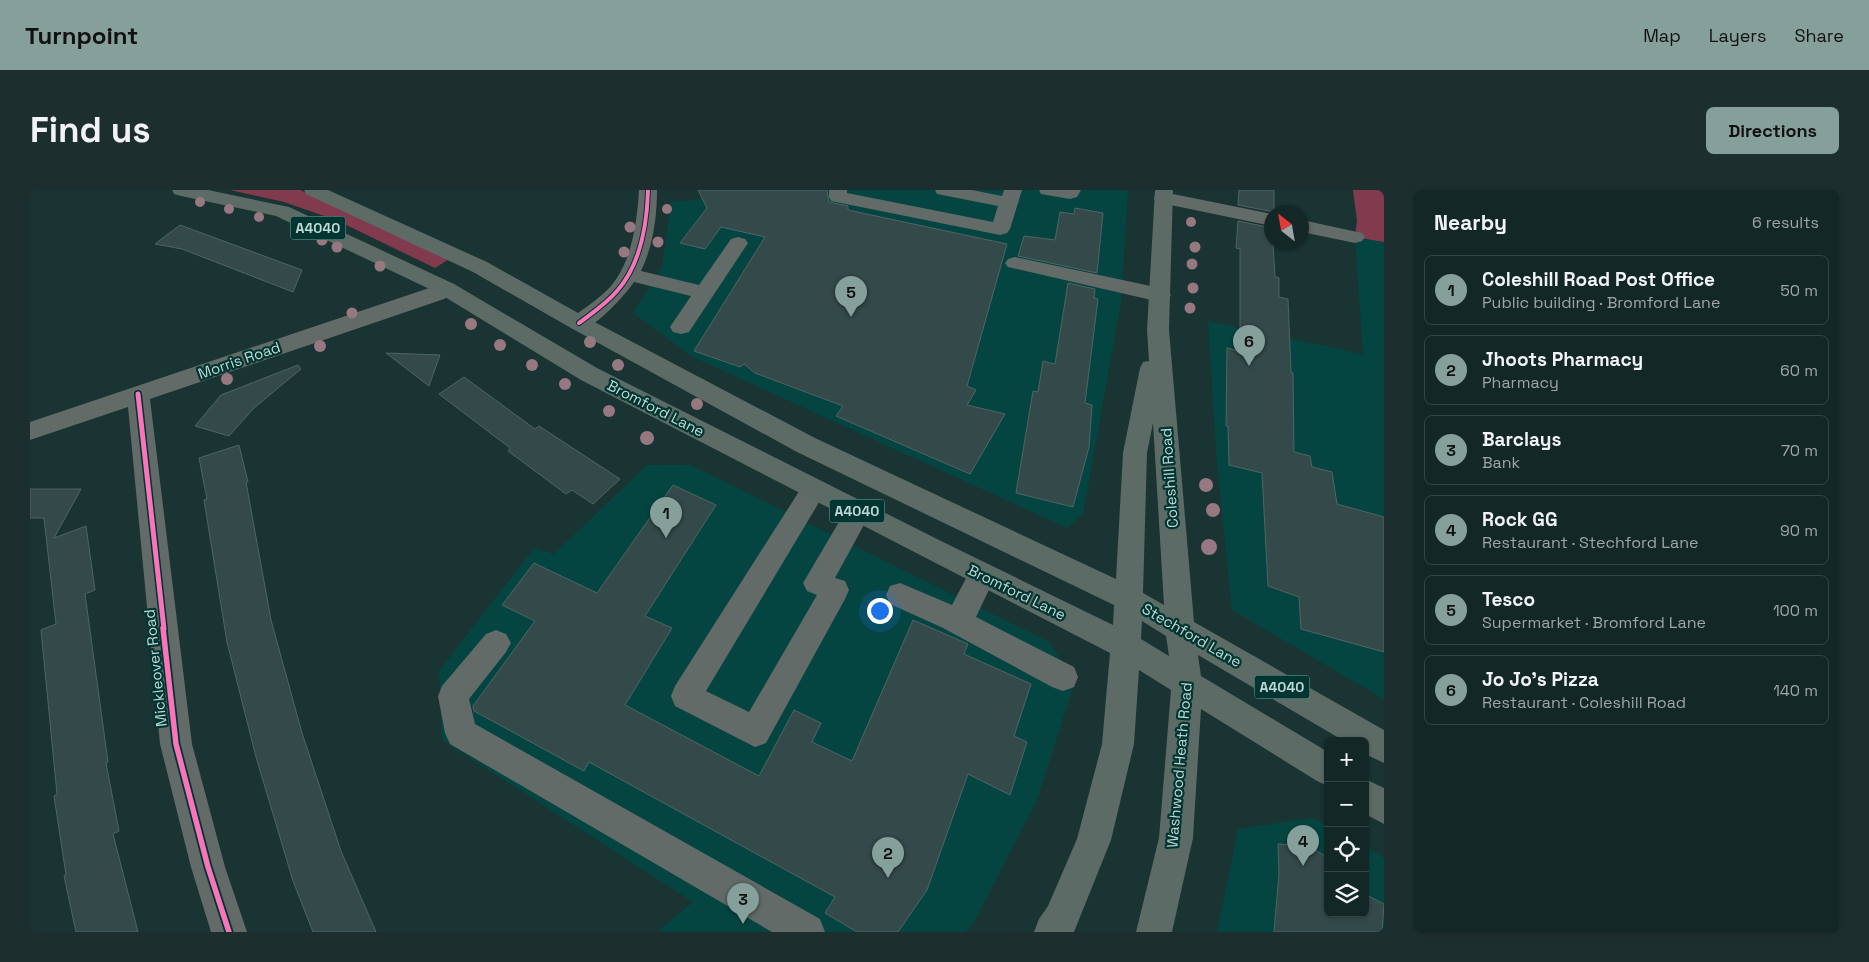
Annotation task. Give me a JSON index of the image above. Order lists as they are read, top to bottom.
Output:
{
  "streets": {
    "main road": [
      "A4040",
      "Bromford Lane",
      "Coleshill Road",
      "Stechford Lane",
      "Washwood Heath Road"
    ],
    "street": ["Morris Road", "Mickleover Road"]
  },
  "crossings": [
    ["A4040", "Bromford Lane"],
    ["A4040", "Coleshill Road"],
    ["A4040", "Stechford Lane"],
    ["A4040", "Washwood Heath Road"],
    ["Morris Road", "Bromford Lane"],
    ["Morris Road", "Mickleover Road"],
    ["Coleshill Road", "Stechford Lane"],
    ["Coleshill Road", "Washwood Heath Road"],
    ["Stechford Lane", "Washwood Heath Road"]
  ],
  "north": "top left",
  "page": {
    "header": "Turnpoint",
    "nav": ["Map", "Layers", "Share"],
    "buttons": "Directions",
    "title": "Find us",
    "heading": ["Nearby", "6 results"],
    "list": [
      {
        "mark": "1",
        "name": "Coleshill Road Post Office",
        "note": "Public building · Bromford Lane",
        "value": "50 m"
      },
      {
        "mark": "2",
        "name": "Jhoots Pharmacy",
        "note": "Pharmacy",
        "value": "60 m"
      },
      {
        "mark": "3",
        "name": "Barclays",
        "note": "Bank",
        "value": "70 m"
      },
      {
        "mark": "4",
        "name": "Rock GG",
        "note": "Restaurant · Stechford Lane",
        "value": "90 m"
      },
      {
        "mark": "5",
        "name": "Tesco",
        "note": "Supermarket · Bromford Lane",
        "value": "100 m"
      },
      {
        "mark": "6",
        "name": "Jo Jo's Pizza",
        "note": "Restaurant · Coleshill Road",
        "value": "140 m"
      }
    ],
    "pins": [
      "5",
      "6",
      "1",
      "4",
      "2",
      "3"
    ],
    "map_buttons": ["+", "−"]
  }
}
